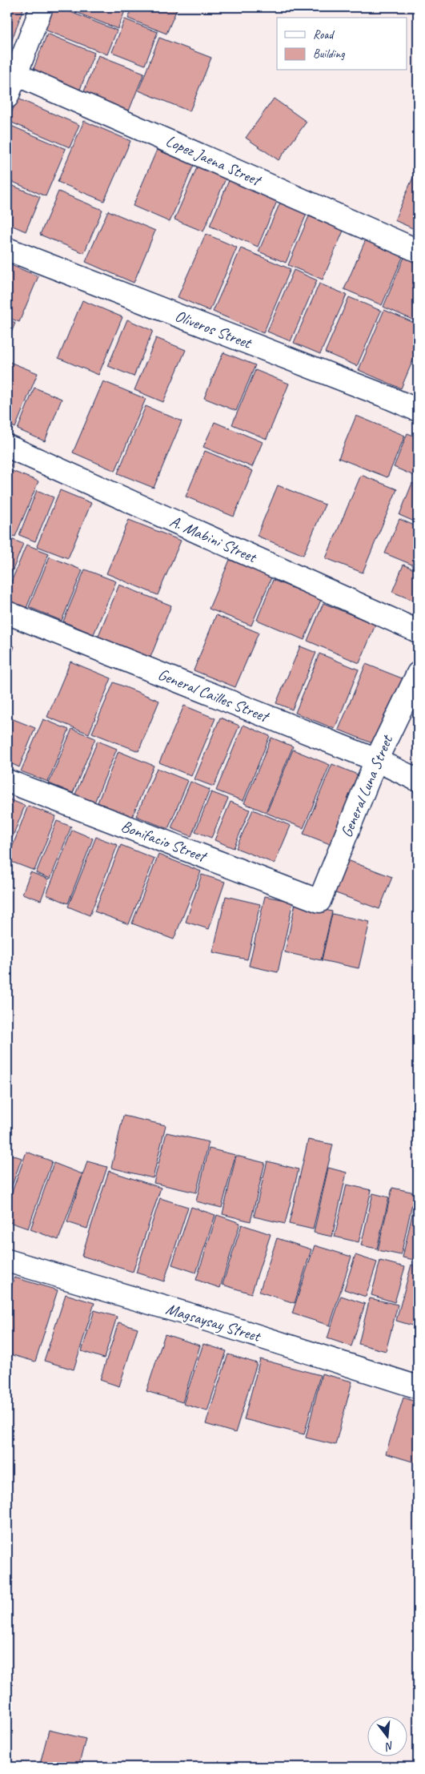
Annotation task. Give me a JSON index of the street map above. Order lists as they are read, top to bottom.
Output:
{
  "streets": {
    "street": [
      "Lopez Jaena Street",
      "Oliveros Street",
      "A. Mabini Street",
      "General Cailles Street",
      "General Luna Street",
      "Bonifacio Street",
      "Magsaysay Street"
    ]
  },
  "crossings": [
    ["General Cailles Street", "General Luna Street"],
    ["General Luna Street", "Bonifacio Street"]
  ],
  "legend": ["Road", "Building"],
  "north": "bottom"
}
